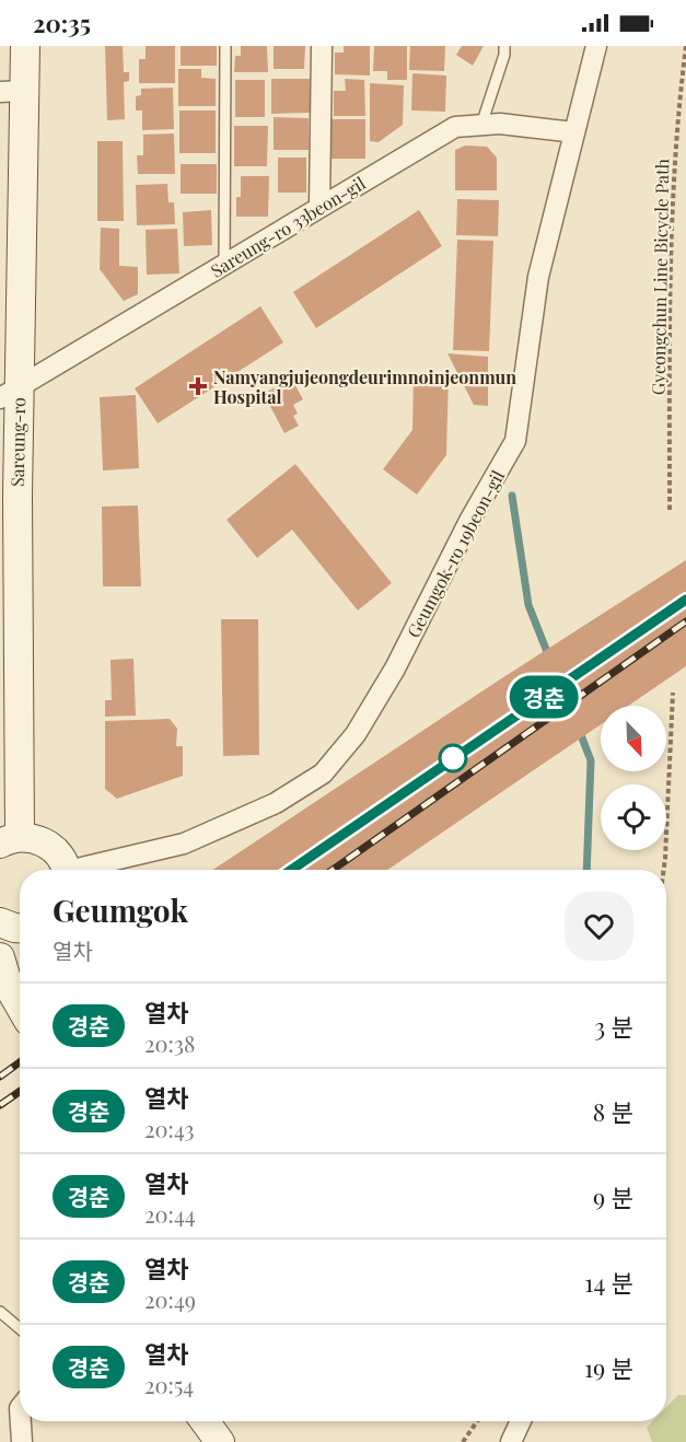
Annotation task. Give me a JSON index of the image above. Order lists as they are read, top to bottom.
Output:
{
  "streets": {
    "street": ["Sareung-ro 33beon-gil", "Sareung-ro", "Geumgok-ro 19beon-gil"],
    "path": ["Gyeongchun Line Bicycle Path"]
  },
  "crossings": [
    ["Sareung-ro 33beon-gil", "Sareung-ro"],
    ["Sareung-ro 33beon-gil", "Geumgok-ro 19beon-gil"]
  ],
  "places": {
    "health": ["Namyangjujeongdeurimnoinjeonmun Hospital"]
  },
  "north": "bottom right",
  "page": {
    "status": "20:35",
    "on_map": "경춘",
    "heading": ["Geumgok", "열차"],
    "list": [
      {
        "mark": "경춘",
        "name": "열차",
        "note": "20:38",
        "value": "3 분"
      },
      {
        "mark": "경춘",
        "name": "열차",
        "note": "20:43",
        "value": "8 분"
      },
      {
        "mark": "경춘",
        "name": "열차",
        "note": "20:44",
        "value": "9 분"
      },
      {
        "mark": "경춘",
        "name": "열차",
        "note": "20:49",
        "value": "14 분"
      },
      {
        "mark": "경춘",
        "name": "열차",
        "note": "20:54",
        "value": "19 분"
      }
    ]
  }
}
